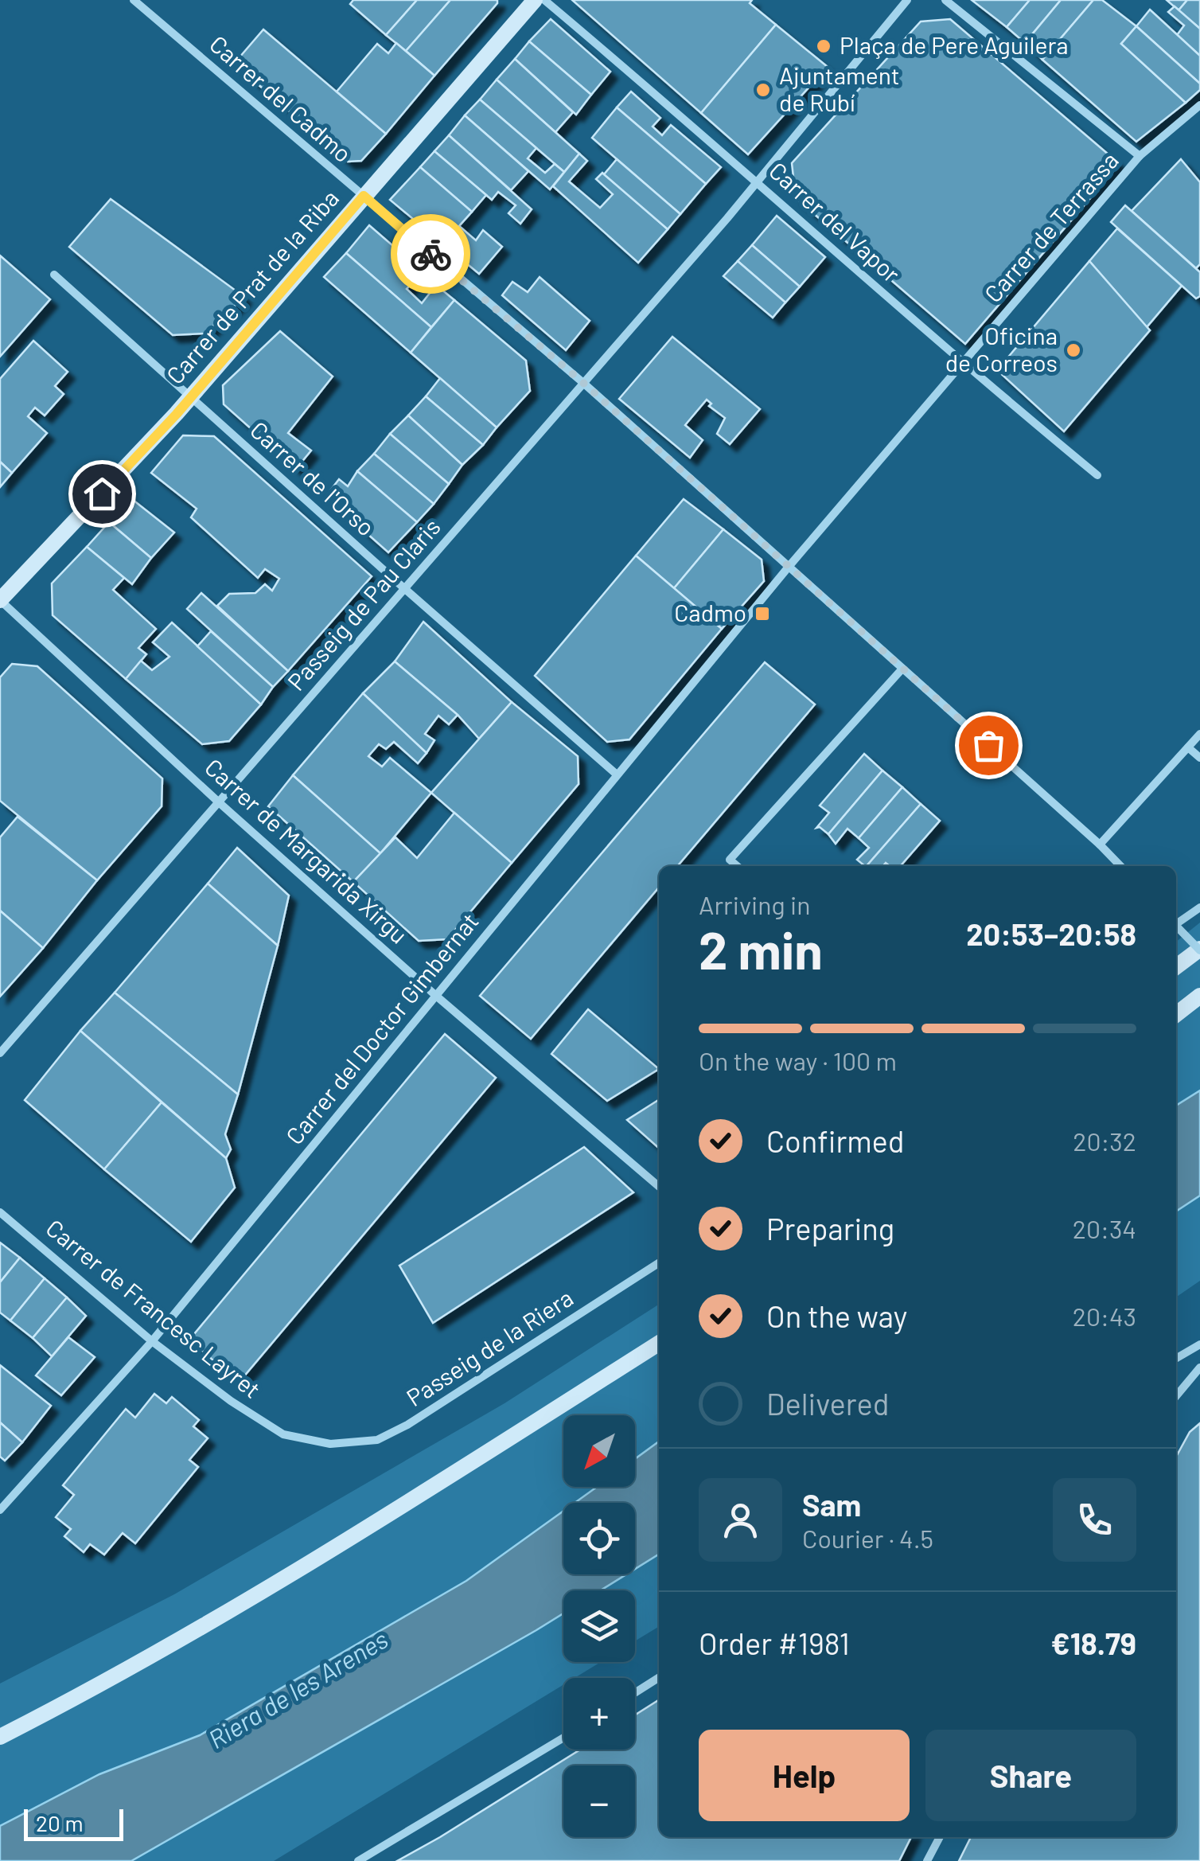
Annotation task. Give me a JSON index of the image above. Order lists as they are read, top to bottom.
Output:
{
  "streets": {
    "main road": ["Carrer de Prat de la Riba"],
    "street": [
      "Carrer del Cadmo",
      "Carrer del Vapor",
      "Carrer de Terrassa",
      "Carrer de l'Orso",
      "Passeig de Pau Claris",
      "Carrer de Margarida Xirgu",
      "Carrer del Doctor Gimbernat",
      "Carrer de Francesc Layret",
      "Passeig de la Riera"
    ]
  },
  "crossings": [
    ["Carrer del Cadmo", "Carrer de Terrassa"],
    ["Carrer del Cadmo", "Carrer de Prat de la Riba"],
    ["Carrer del Cadmo", "Passeig de Pau Claris"],
    ["Carrer del Cadmo", "Carrer del Doctor Gimbernat"],
    ["Carrer del Vapor", "Carrer de Terrassa"],
    ["Carrer del Vapor", "Passeig de Pau Claris"],
    ["Carrer de Terrassa", "Carrer del Doctor Gimbernat"],
    ["Carrer de Prat de la Riba", "Carrer de l'Orso"],
    ["Carrer de Prat de la Riba", "Carrer de Margarida Xirgu"],
    ["Carrer de l'Orso", "Passeig de Pau Claris"],
    ["Carrer de l'Orso", "Carrer del Doctor Gimbernat"],
    ["Passeig de Pau Claris", "Carrer de Margarida Xirgu"],
    ["Carrer de Margarida Xirgu", "Carrer del Doctor Gimbernat"],
    ["Carrer del Doctor Gimbernat", "Carrer de Francesc Layret"],
    ["Carrer de Francesc Layret", "Passeig de la Riera"]
  ],
  "water": ["Riera de les Arenes"],
  "places": {
    "other": ["Plaça de Pere Aguilera", "Ajuntament de Rubí", "Oficina de Correos"],
    "transit": ["Cadmo"]
  },
  "scale_bar": "20 m",
  "north": "bottom left",
  "page": {
    "heading": ["2 min", "Arriving in", "20:53–20:58"],
    "panel": [
      "Sam",
      "Courier · 4.5",
      "Order #1981",
      "€18.79"
    ],
    "bar": "On the way · 100 m",
    "list": [
      ["Confirmed", "20:32"],
      ["Preparing", "20:34"],
      ["On the way", "20:43"],
      "Delivered"
    ],
    "map_buttons": ["+", "−"],
    "buttons": ["Help", "Share"],
    "scale": "20 m"
  }
}
